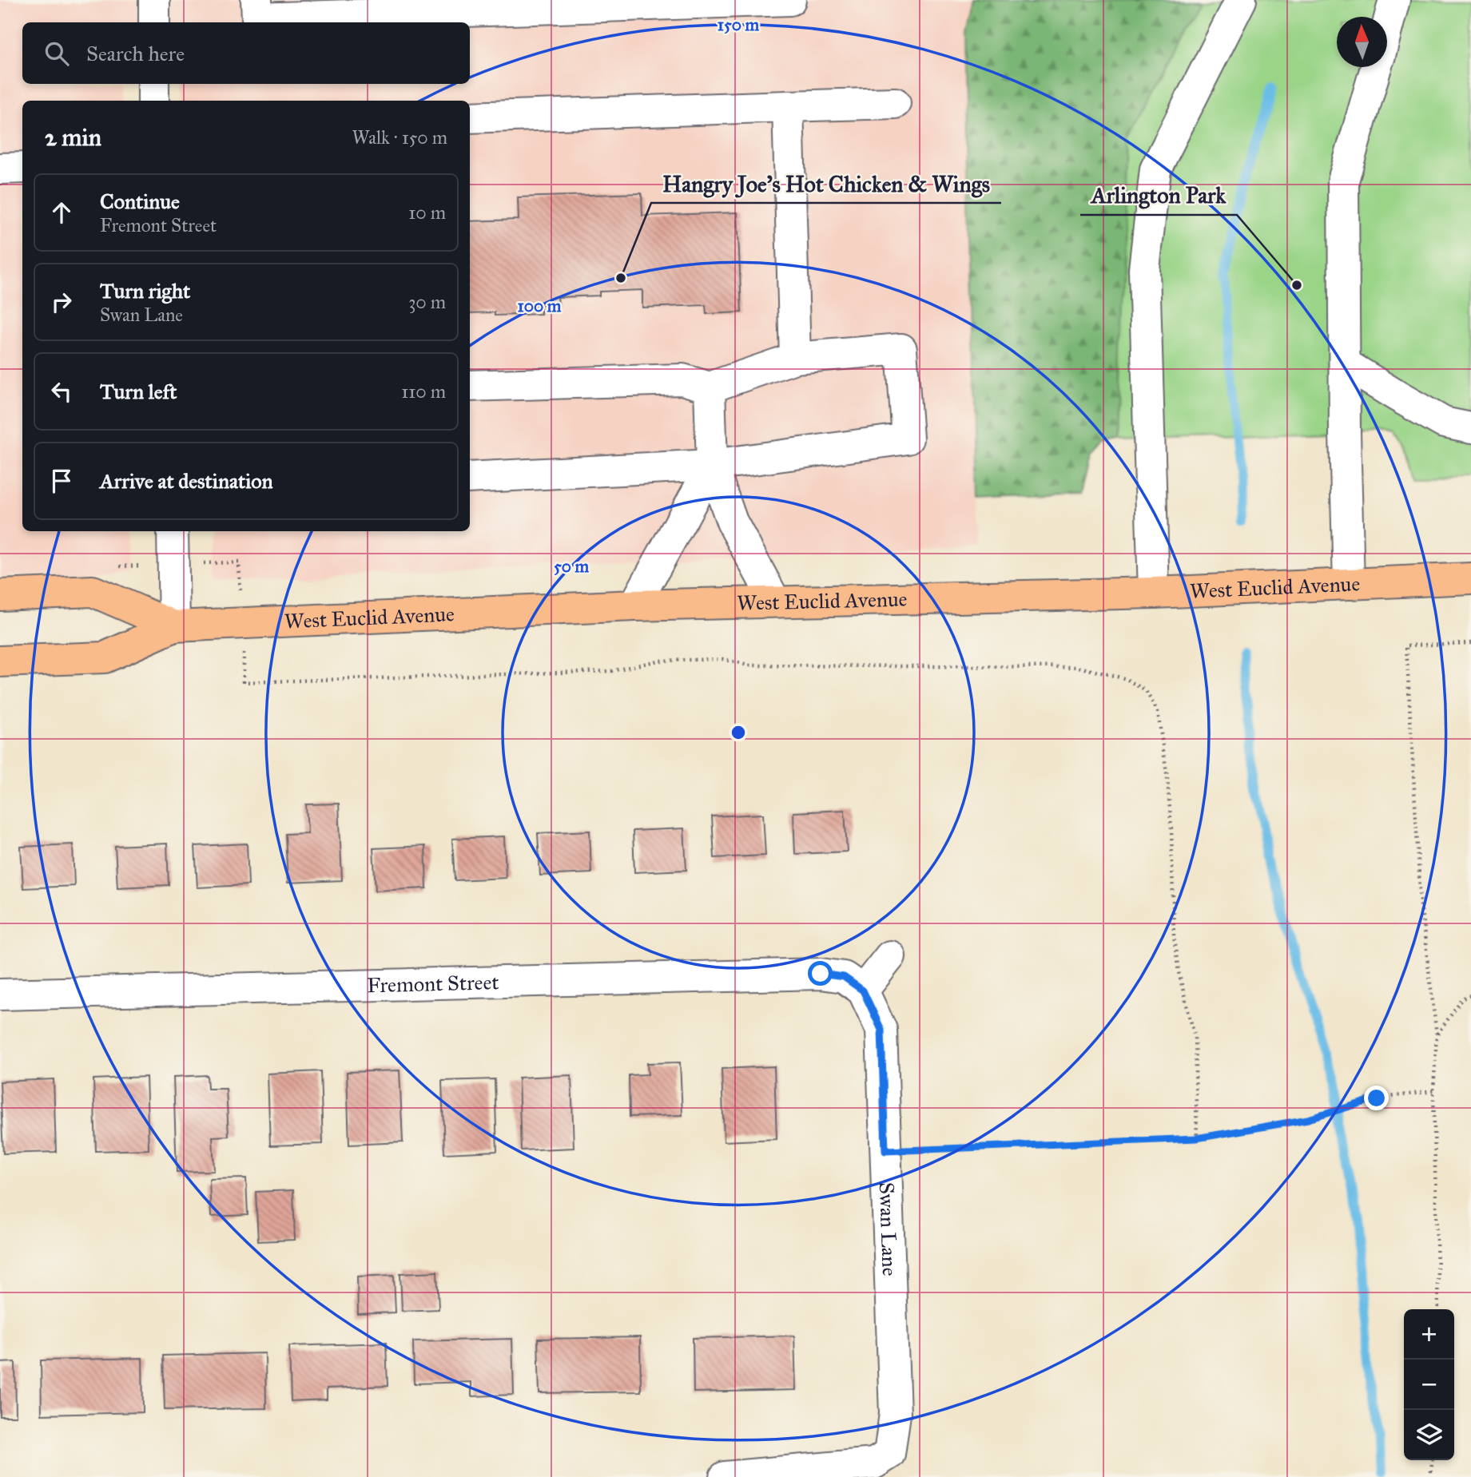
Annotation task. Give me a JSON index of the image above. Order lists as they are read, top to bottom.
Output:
{
  "streets": {
    "main road": ["West Euclid Avenue"],
    "street": ["Fremont Street", "Swan Lane"]
  },
  "crossings": [
    ["Fremont Street", "Swan Lane"]
  ],
  "places": ["Hangry Joe's Hot Chicken & Wings", "Arlington Park"],
  "north": "top",
  "page": {
    "search": "Search here",
    "heading": ["2 min", "Walk · 150 m"],
    "list": [
      ["Continue", "Fremont Street", "10 m"],
      ["Turn right", "Swan Lane", "30 m"],
      ["Turn left", "110 m"],
      "Arrive at destination"
    ],
    "map_buttons": ["+", "−"]
  },
  "rings": ["150 m", "100 m", "50 m"]
}
